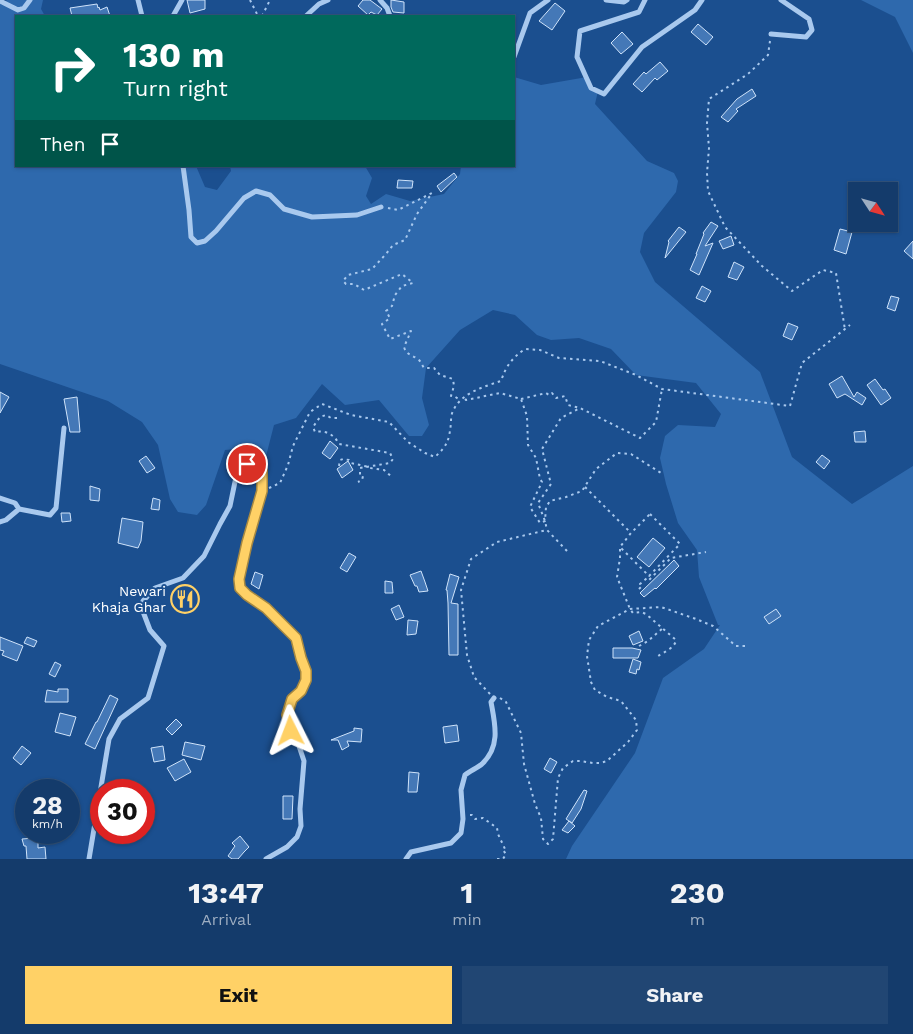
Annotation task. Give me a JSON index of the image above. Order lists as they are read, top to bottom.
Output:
{
  "places": {
    "restaurant": ["Newari Khaja Ghar"]
  },
  "north": "bottom right",
  "page": {
    "turn": ["130 m", "Turn right"],
    "then": "Then",
    "speed": "28 km/h",
    "limit": "30",
    "eta": [
      "13:47",
      "Arrival",
      "1",
      "min",
      "230",
      "m"
    ],
    "buttons": ["Exit", "Share"]
  }
}
